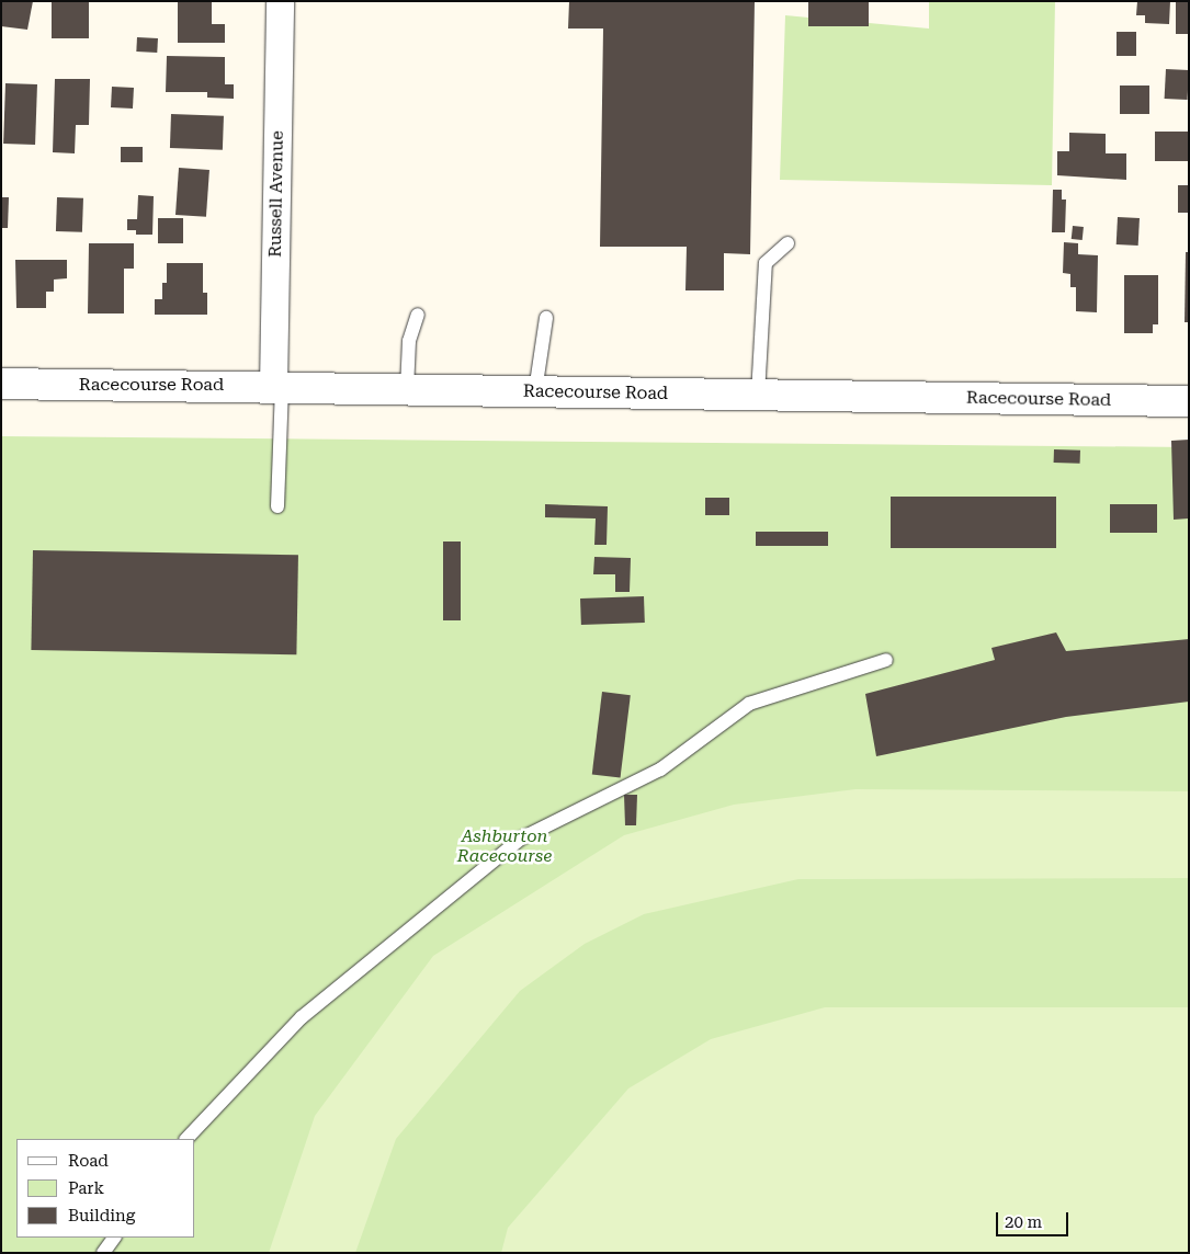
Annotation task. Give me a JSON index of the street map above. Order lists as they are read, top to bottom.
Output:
{
  "streets": {
    "street": ["Russell Avenue", "Racecourse Road"]
  },
  "crossings": [
    ["Russell Avenue", "Racecourse Road"]
  ],
  "parks": ["Ashburton Racecourse"],
  "legend": ["Road", "Park", "Building"],
  "scale_bar": "20 m"
}
